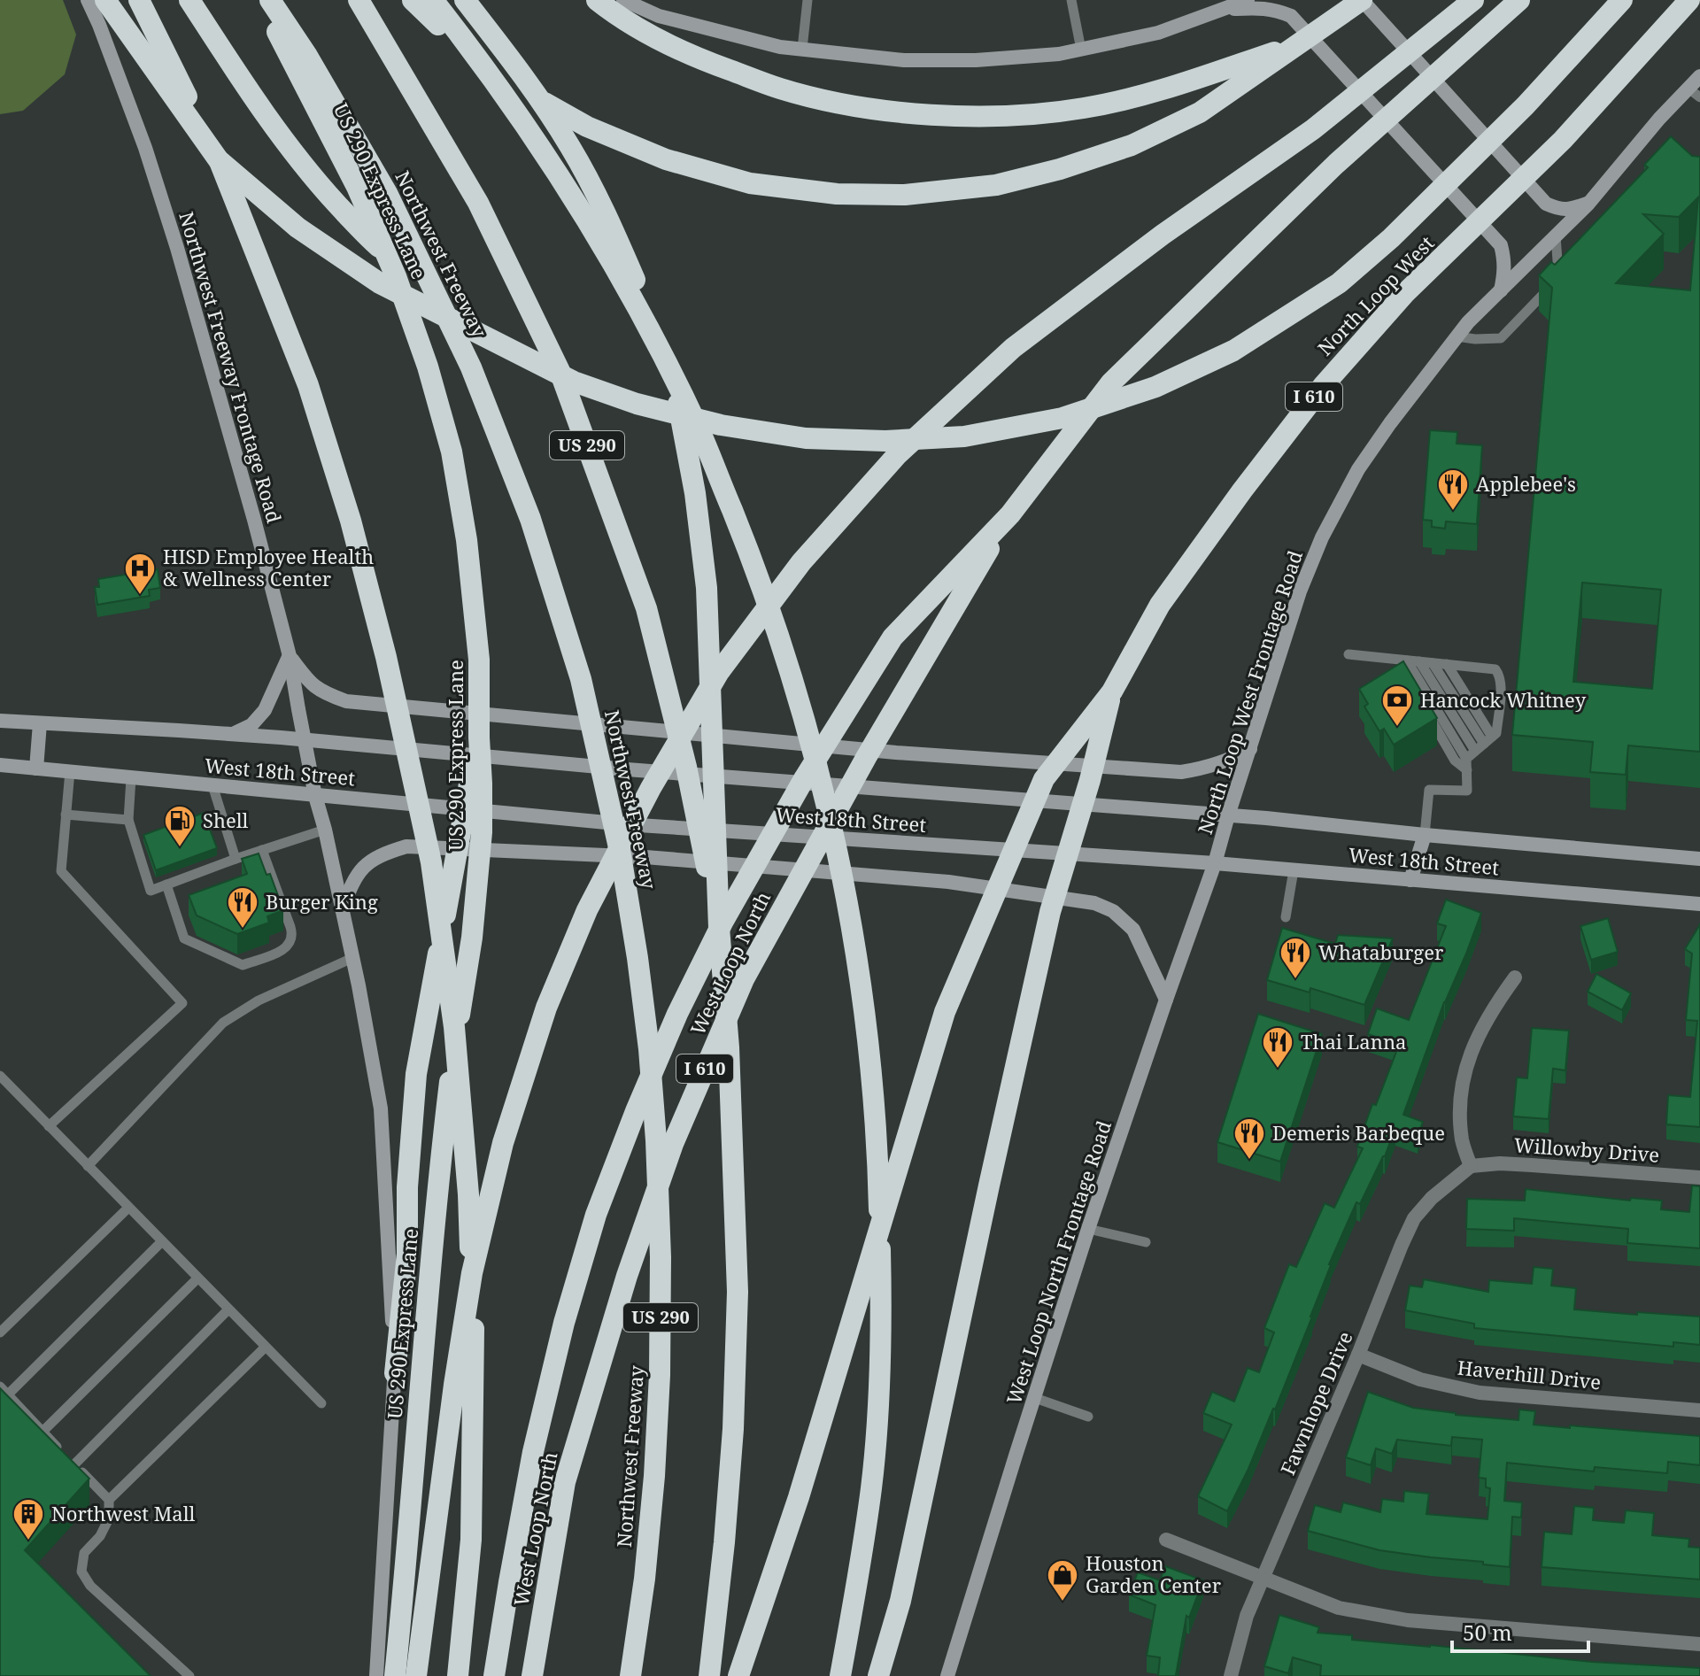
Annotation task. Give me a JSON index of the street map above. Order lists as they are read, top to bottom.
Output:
{
  "streets": {
    "highway": [
      "US 290 Express Lane",
      "Northwest Freeway",
      "North Loop West",
      "I 610",
      "US 290",
      "West Loop North"
    ],
    "main road": [
      "Northwest Freeway Frontage Road",
      "North Loop West Frontage Road",
      "West 18th Street",
      "West Loop North Frontage Road"
    ],
    "street": ["Willowby Drive", "Haverhill Drive", "Fawnhope Drive"]
  },
  "crossings": [
    ["North Loop West", "I 610"],
    ["Northwest Freeway Frontage Road", "West 18th Street"],
    ["I 610", "West Loop North"],
    ["North Loop West Frontage Road", "West 18th Street"],
    ["North Loop West Frontage Road", "West Loop North Frontage Road"],
    ["West 18th Street", "West Loop North Frontage Road"],
    ["Willowby Drive", "Fawnhope Drive"],
    ["Haverhill Drive", "Fawnhope Drive"]
  ],
  "places": {
    "restaurant": [
      "Applebee's",
      "Burger King",
      "Whataburger",
      "Thai Lanna",
      "Demeris Barbeque"
    ],
    "hospital": ["HISD Employee Health & Wellness Center"],
    "bank": ["Hancock Whitney"],
    "fuel station": ["Shell"],
    "building": ["Northwest Mall"],
    "shop": ["Houston Garden Center"]
  },
  "scale_bar": "50 m"
}
